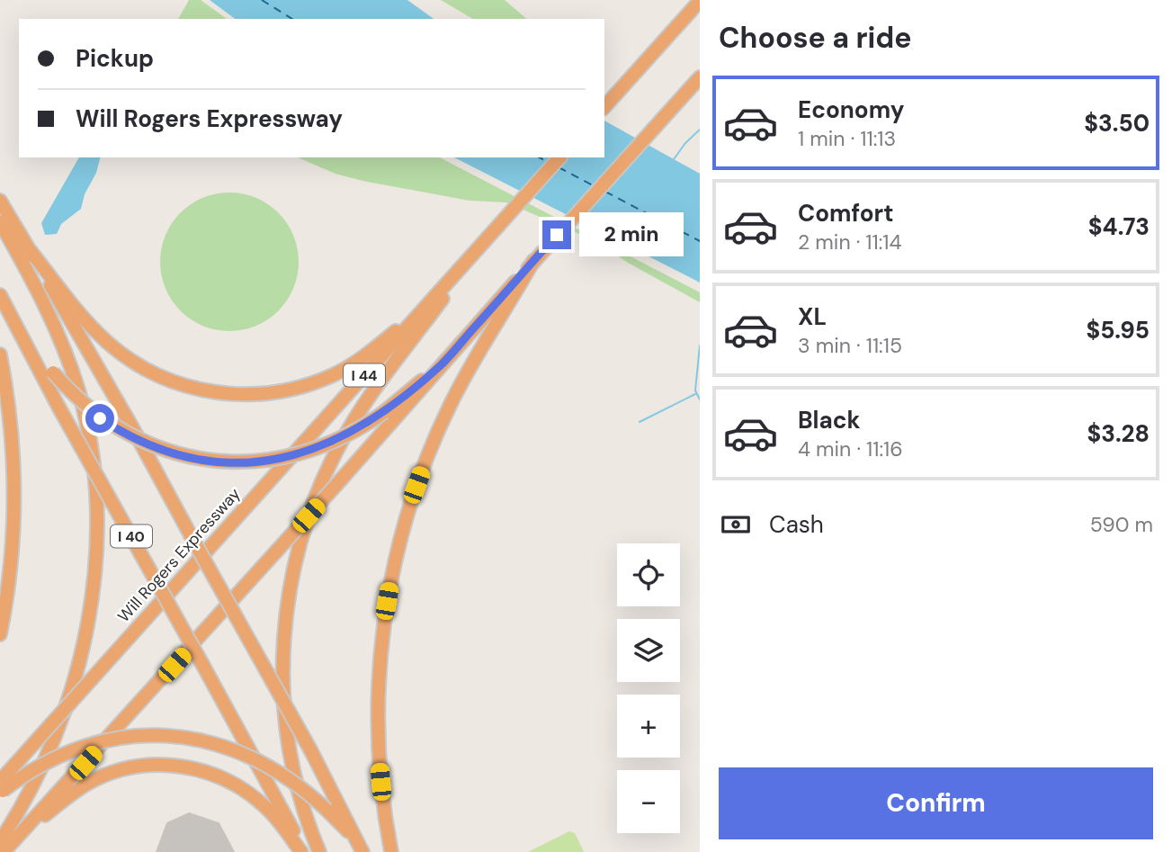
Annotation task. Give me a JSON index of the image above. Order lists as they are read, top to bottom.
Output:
{
  "streets": {
    "highway": ["I 44", "I 40", "Will Rogers Expressway"]
  },
  "page": {
    "heading": "Choose a ride",
    "banner": ["Pickup", "Will Rogers Expressway"],
    "list": [
      {
        "name": "Economy",
        "note": "1 min · 11:13",
        "value": "$3.50"
      },
      {
        "name": "Comfort",
        "note": "2 min · 11:14",
        "value": "$4.73"
      },
      {
        "name": "XL",
        "note": "3 min · 11:15",
        "value": "$5.95"
      },
      {
        "name": "Black",
        "note": "4 min · 11:16",
        "value": "$3.28"
      }
    ],
    "bubble": "2 min",
    "pay": ["Cash", "590 m"],
    "map_buttons": ["+", "−"],
    "buttons": "Confirm"
  }
}
